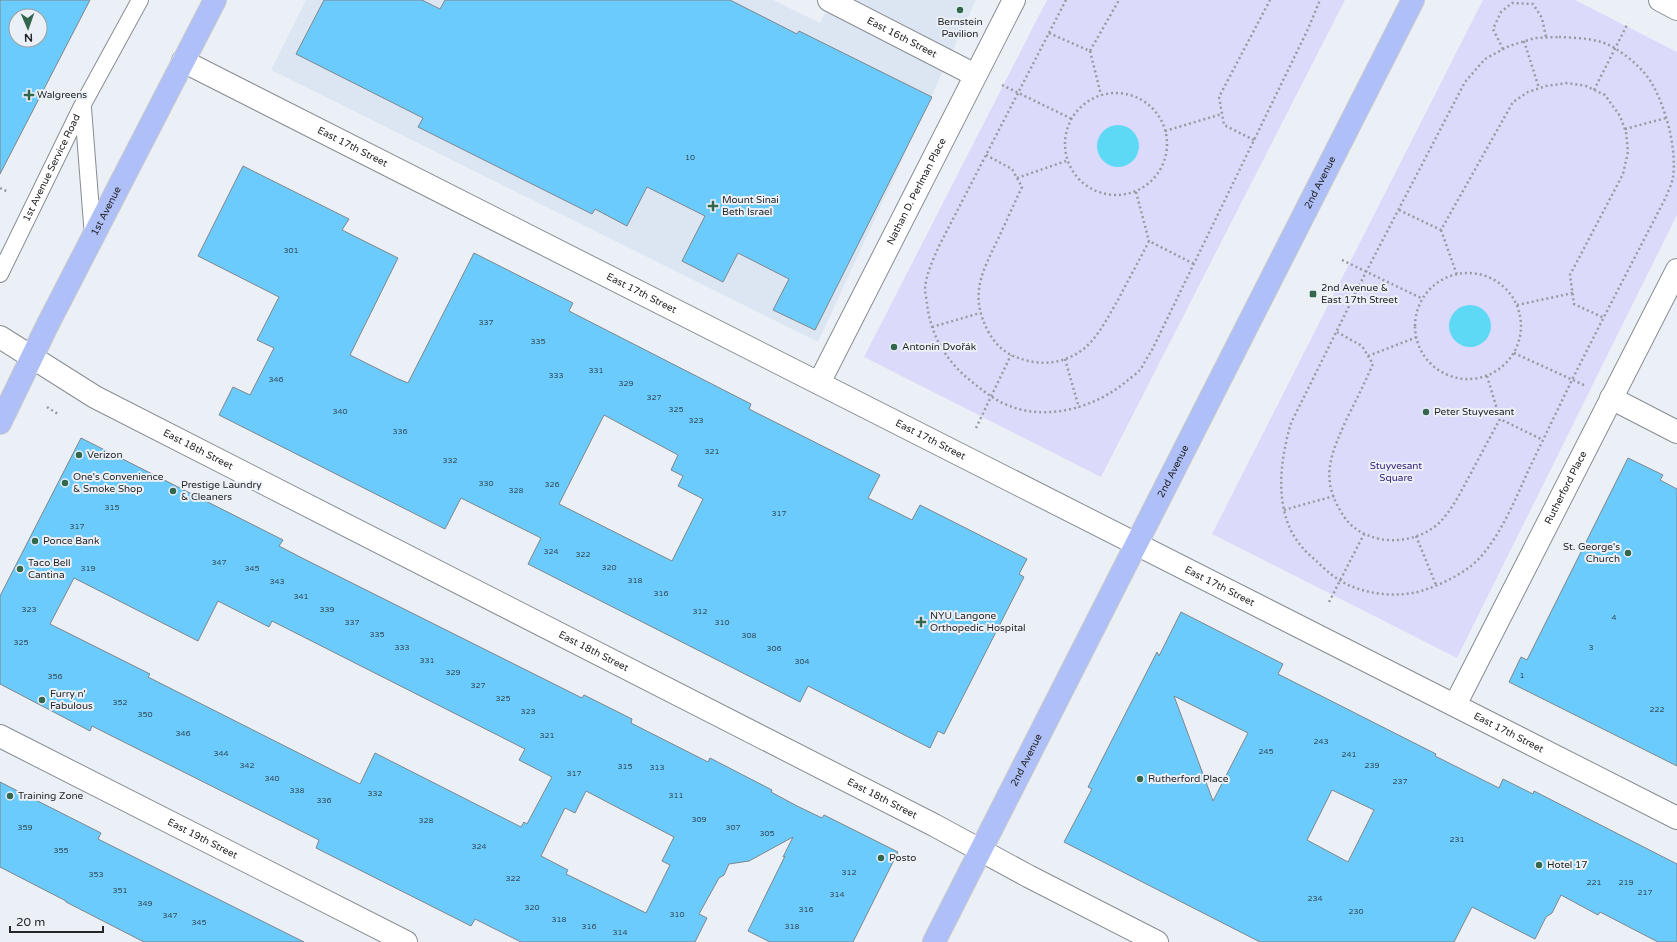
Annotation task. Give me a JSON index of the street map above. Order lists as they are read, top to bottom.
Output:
{
  "streets": {
    "main road": ["2nd Avenue", "1st Avenue"],
    "street": [
      "East 16th Street",
      "East 17th Street",
      "Nathan D. Perlman Place",
      "East 18th Street",
      "Rutherford Place",
      "East 19th Street"
    ],
    "lane": ["1st Avenue Service Road"]
  },
  "crossings": [
    ["East 16th Street", "Nathan D. Perlman Place"],
    ["East 17th Street", "2nd Avenue"],
    ["East 17th Street", "Nathan D. Perlman Place"],
    ["East 17th Street", "1st Avenue"],
    ["East 17th Street", "Rutherford Place"],
    ["2nd Avenue", "East 18th Street"],
    ["1st Avenue", "East 18th Street"]
  ],
  "parks": ["Stuyvesant Square"],
  "places": {
    "other": [
      "Bernstein Pavilion",
      "Antonín Dvořák",
      "Peter Stuyvesant",
      "Verizon",
      "One's Convenience & Smoke Shop",
      "Prestige Laundry & Cleaners",
      "Ponce Bank",
      "St. George's Church",
      "Taco Bell Cantina",
      "Furry n' Fabulous",
      "Rutherford Place",
      "Training Zone",
      "Posto",
      "Hotel 17"
    ],
    "health": ["Walgreens", "Mount Sinai Beth Israel", "NYU Langone Orthopedic Hospital"],
    "transit": ["2nd Avenue & East 17th Street"]
  },
  "house_numbers": [
    "10",
    "301",
    "337",
    "335",
    "331",
    "333",
    "346",
    "329",
    "327",
    "325",
    "340",
    "323",
    "336",
    "321",
    "332",
    "330",
    "326",
    "328",
    "315",
    "317",
    "317",
    "324",
    "322",
    "347",
    "320",
    "319",
    "345",
    "318",
    "343",
    "316",
    "341",
    "323",
    "339",
    "312",
    "4",
    "337",
    "310",
    "335",
    "308",
    "325",
    "333",
    "3",
    "306",
    "331",
    "304",
    "329",
    "1",
    "356",
    "327",
    "325",
    "352",
    "222",
    "323",
    "350",
    "346",
    "321",
    "243",
    "245",
    "344",
    "241",
    "342",
    "239",
    "315",
    "313",
    "317",
    "340",
    "237",
    "338",
    "332",
    "311",
    "336",
    "309",
    "328",
    "359",
    "307",
    "305",
    "231",
    "324",
    "355",
    "312",
    "353",
    "322",
    "221",
    "219",
    "351",
    "217",
    "314",
    "234",
    "349",
    "320",
    "316",
    "230",
    "310",
    "347",
    "318",
    "345",
    "316",
    "318",
    "314"
  ],
  "scale_bar": "20 m",
  "north": "bottom"
}
